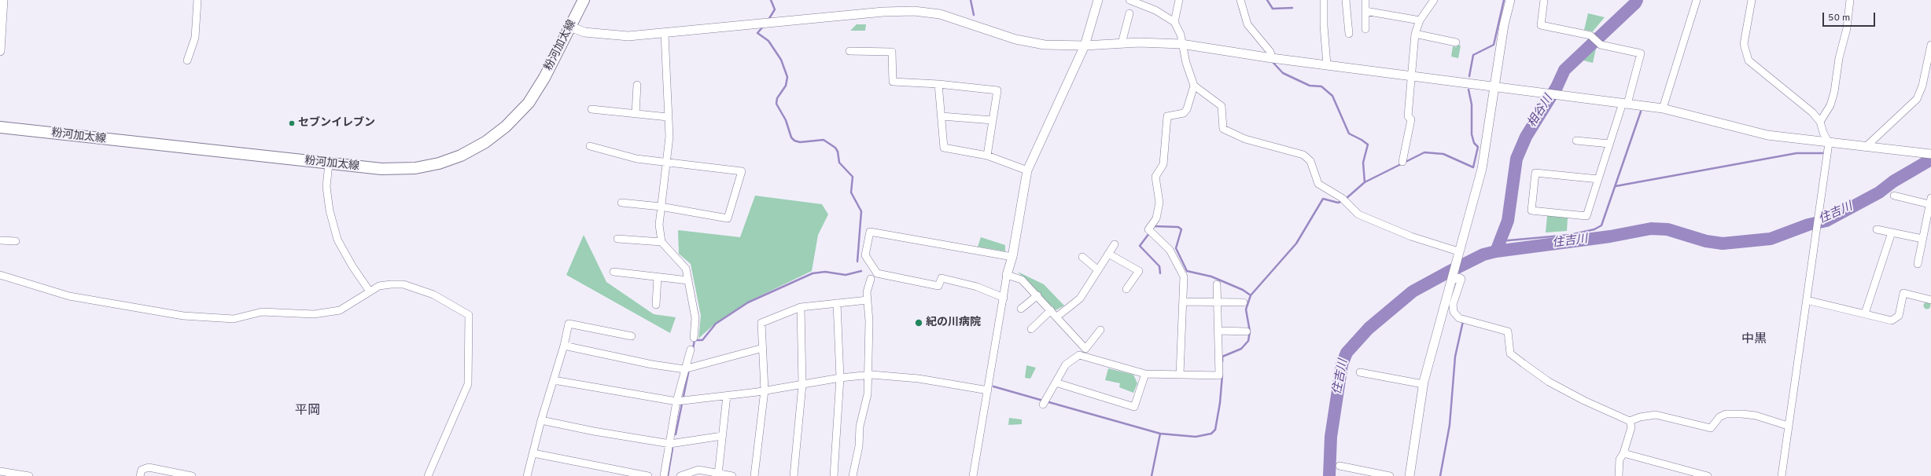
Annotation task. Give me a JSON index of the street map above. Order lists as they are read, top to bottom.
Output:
{
  "streets": {
    "main road": ["粉河加太線"]
  },
  "districts": ["中黒", "平岡"],
  "water": ["相谷川", "住吉川"],
  "places": ["セブンイレブン", "紀の川病院"],
  "scale_bar": "50 m"
}
